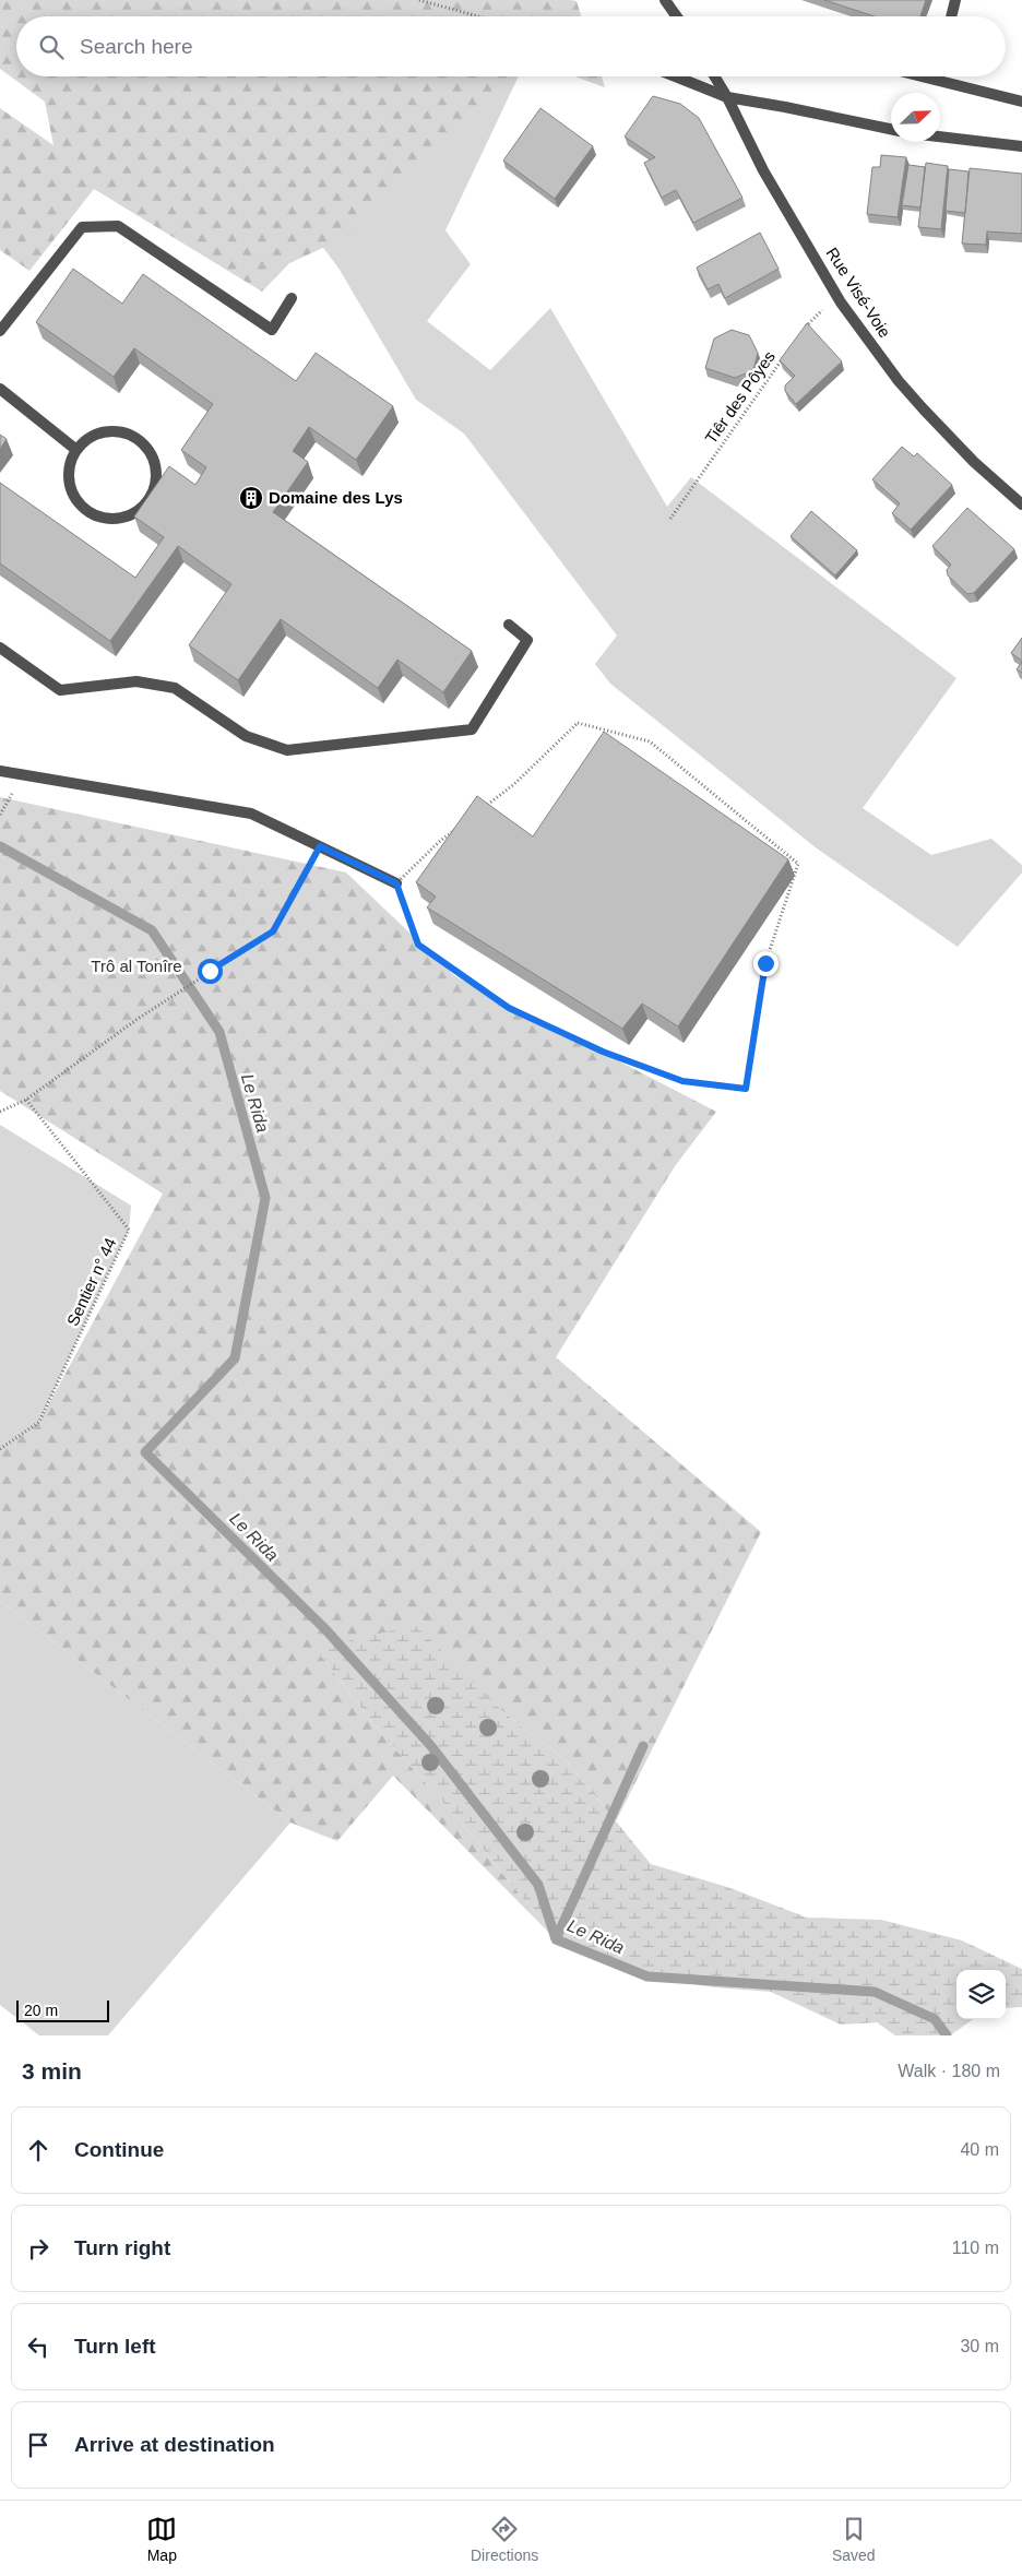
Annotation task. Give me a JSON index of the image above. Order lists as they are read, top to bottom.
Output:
{
  "streets": {
    "street": ["Rue Visé-Voie"],
    "path": ["Tiêr des Pôyes", "Sentier n° 44"]
  },
  "water": ["Le Rida"],
  "parks": ["Trô al Tonîre"],
  "places": {
    "building": ["Domaine des Lys"]
  },
  "scale_bar": "20 m",
  "north": "top right",
  "page": {
    "search": "Search here",
    "scale": "20 m",
    "heading": ["3 min", "Walk · 180 m"],
    "list": [
      ["Continue", "40 m"],
      ["Turn right", "110 m"],
      ["Turn left", "30 m"],
      "Arrive at destination"
    ],
    "nav": ["Map", "Directions", "Saved"]
  }
}
